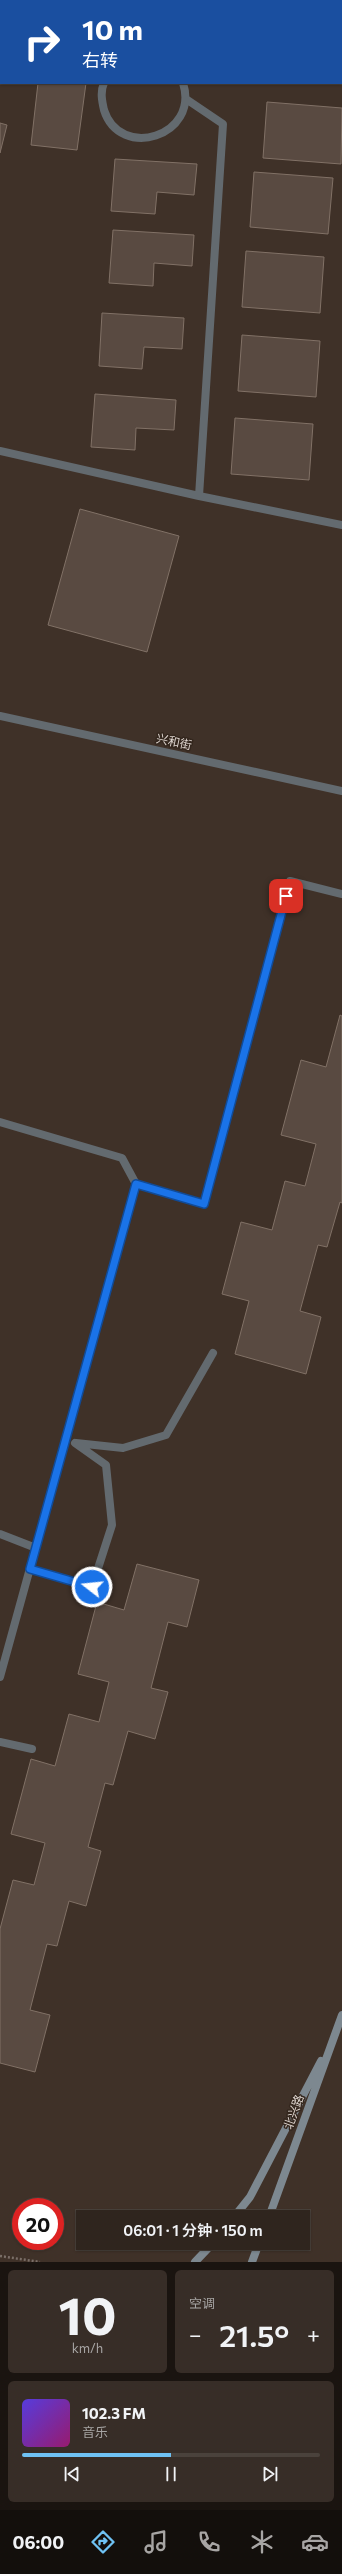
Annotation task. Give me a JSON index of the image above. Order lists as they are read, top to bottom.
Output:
{
  "streets": {
    "main road": ["北兴路"],
    "street": ["兴和街"]
  },
  "page": {
    "turn": ["10 m", "右转"],
    "limit": "20",
    "trip": "06:01 · 1 分钟 · 150 m",
    "tile": [
      ["10", "km/h"],
      "空调"
    ],
    "heat": ["−", "21.5°", "+"],
    "song": ["102.3 FM", "音乐"],
    "tabs": "06:00"
  }
}
